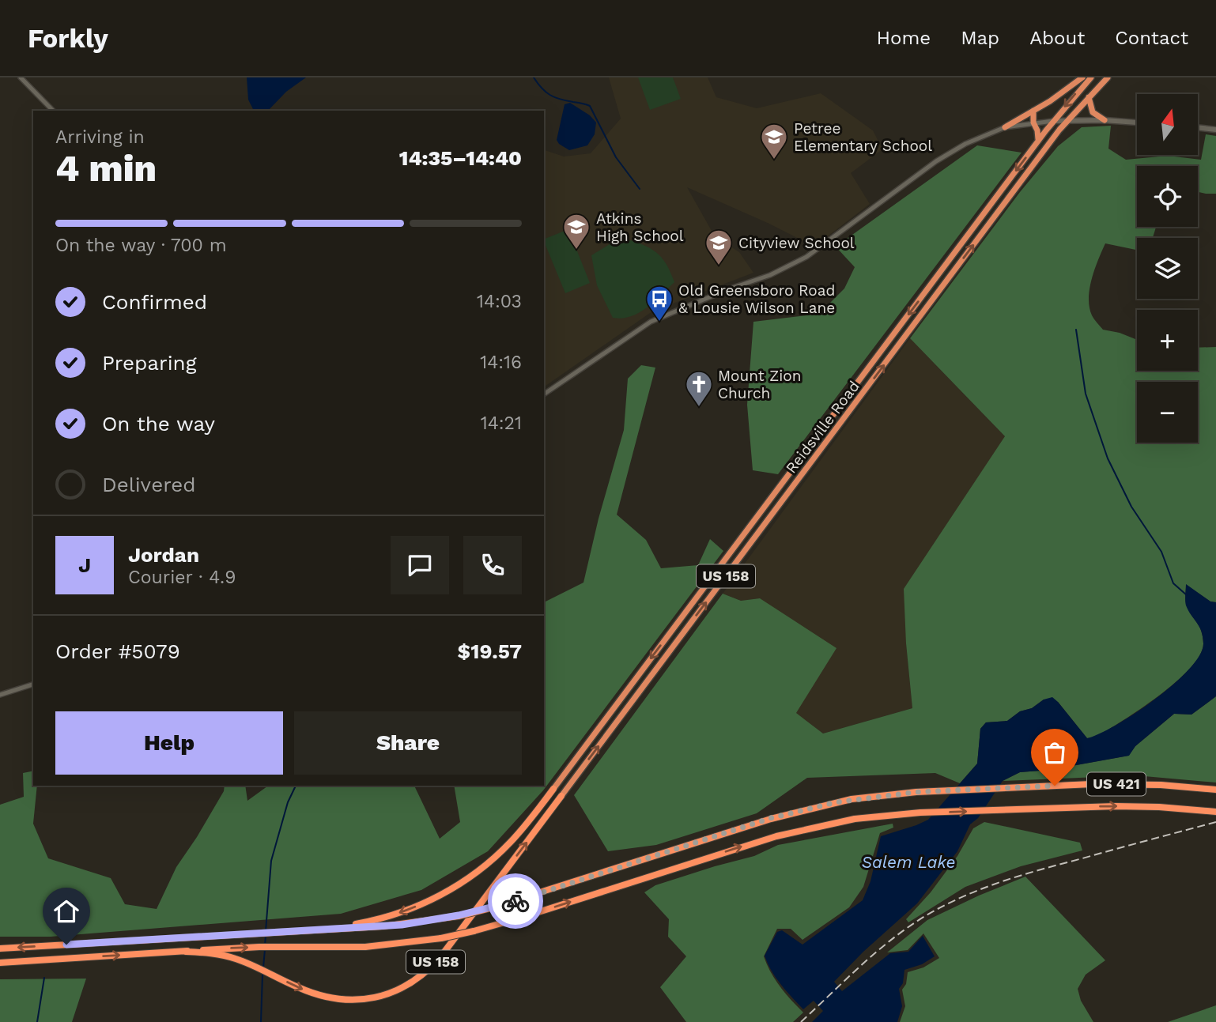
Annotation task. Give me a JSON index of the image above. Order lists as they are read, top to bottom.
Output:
{
  "streets": {
    "highway": ["Reidsville Road", "US 158", "US 421"]
  },
  "crossings": [
    ["Reidsville Road", "US 158"],
    ["US 158", "US 421"]
  ],
  "water": ["Salem Lake"],
  "places": {
    "school or university": ["Petree Elementary School", "Atkins High School", "Cityview School"],
    "bus stop": ["Old Greensboro Road & Lousie Wilson Lane"],
    "church": ["Mount Zion Church"]
  },
  "north": "top",
  "page": {
    "header": "Forkly",
    "nav": [
      "Home",
      "Map",
      "About",
      "Contact"
    ],
    "map_buttons": ["+", "−"],
    "heading": ["4 min", "Arriving in", "14:35–14:40"],
    "panel": [
      "Jordan",
      "Courier · 4.9",
      "Order #5079",
      "$19.57"
    ],
    "bar": "On the way · 700 m",
    "list": [
      ["Confirmed", "14:03"],
      ["Preparing", "14:16"],
      ["On the way", "14:21"],
      "Delivered"
    ],
    "round": "J",
    "buttons": ["Help", "Share"]
  }
}
